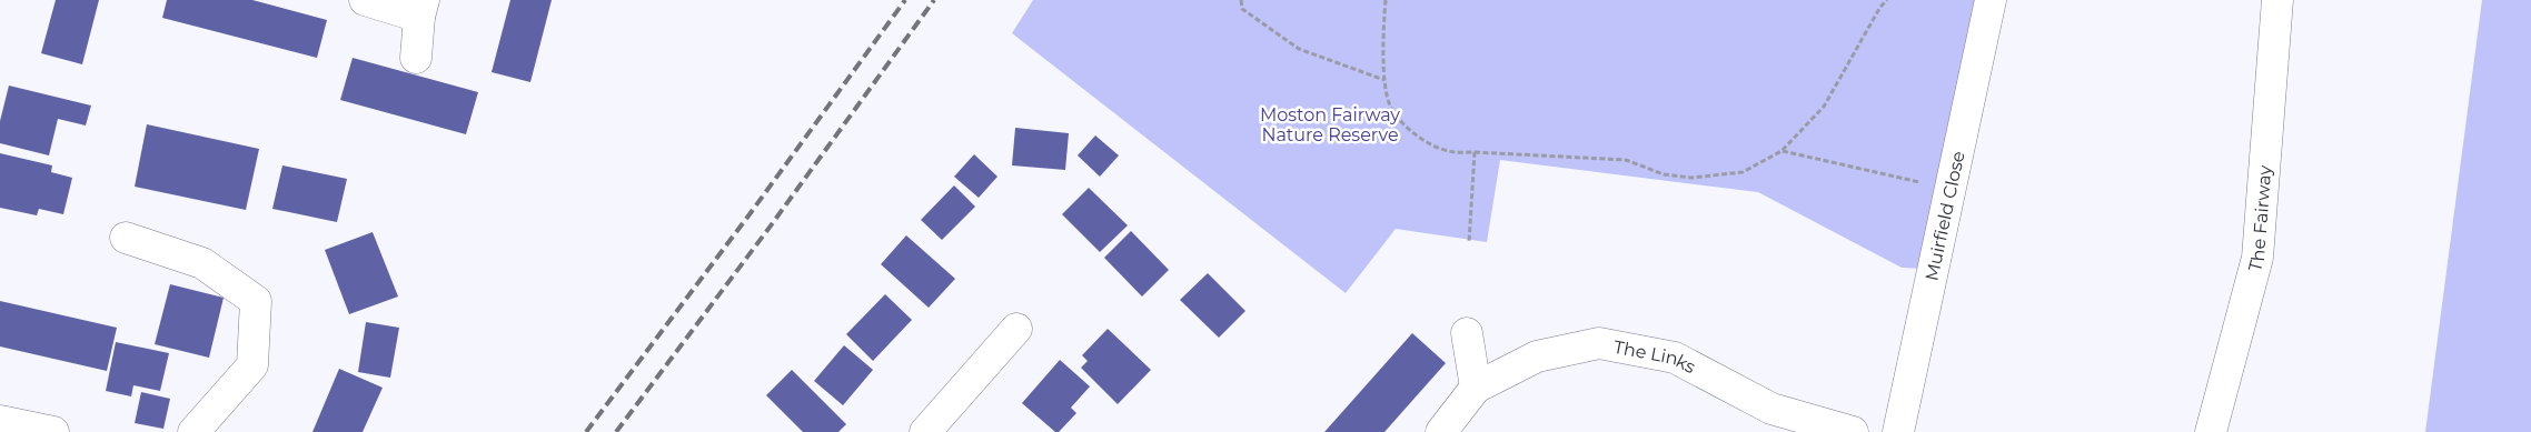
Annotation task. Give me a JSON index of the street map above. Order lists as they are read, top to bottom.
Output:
{
  "streets": {
    "street": ["Muirfield Close", "The Fairway", "The Links"]
  },
  "parks": ["Moston Fairway Nature Reserve"]
}
